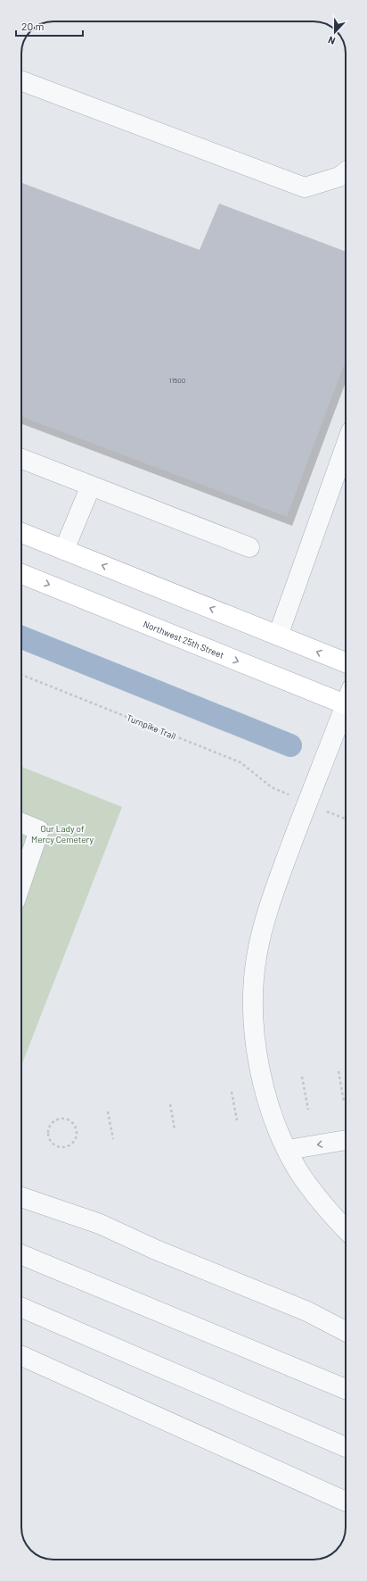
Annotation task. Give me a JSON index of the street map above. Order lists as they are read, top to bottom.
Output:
{
  "streets": {
    "main road": ["Northwest 25th Street"],
    "path": ["Turnpike Trail"]
  },
  "parks": ["Our Lady of Mercy Cemetery"],
  "house_numbers": ["11500"],
  "scale_bar": "20 m",
  "north": "bottom"
}
